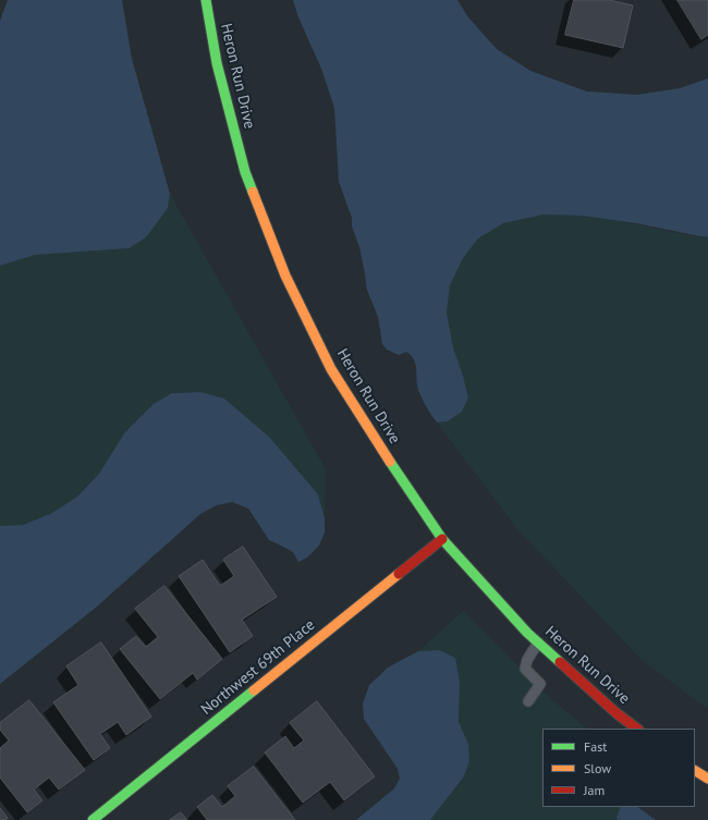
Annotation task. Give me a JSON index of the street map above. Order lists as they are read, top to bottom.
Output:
{
  "streets": {
    "street": ["Heron Run Drive", "Northwest 69th Place"]
  },
  "crossings": [
    ["Heron Run Drive", "Northwest 69th Place"]
  ],
  "legend": ["Fast", "Slow", "Jam"]
}
